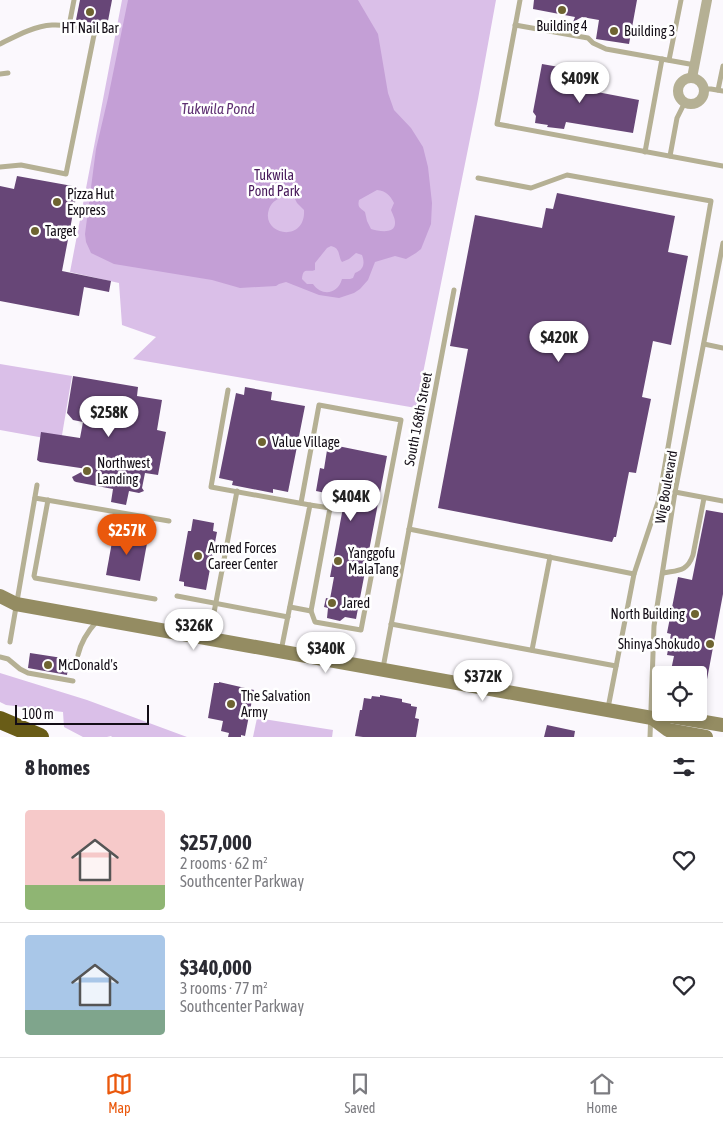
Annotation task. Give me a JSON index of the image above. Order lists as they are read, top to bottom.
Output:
{
  "streets": {
    "lane": ["South 168th Street", "Wig Boulevard"]
  },
  "water": ["Tukwila Pond"],
  "parks": ["Tukwila Pond Park"],
  "places": [
    "Building 4",
    "HT Nail Bar",
    "Building 3",
    "Pizza Hut Express",
    "Target",
    "Value Village",
    "Northwest Landing",
    "Armed Forces Career Center",
    "Yanggofu MalaTang",
    "Jared",
    "North Building",
    "Shinya Shokudo",
    "McDonald's",
    "The Salvation Army"
  ],
  "scale_bar": "100 m",
  "page": {
    "price": [
      "$409K",
      "$420K",
      "$258K",
      "$404K",
      "$257K",
      "$326K",
      "$340K",
      "$372K"
    ],
    "scale": "100 m",
    "heading": "8 homes",
    "list": [
      {
        "name": "$257,000",
        "note": "2 rooms · 62 m² · Southcenter Parkway"
      },
      {
        "name": "$340,000",
        "note": "3 rooms · 77 m² · Southcenter Parkway"
      }
    ],
    "tabs": ["Map", "Saved", "Home"]
  }
}
